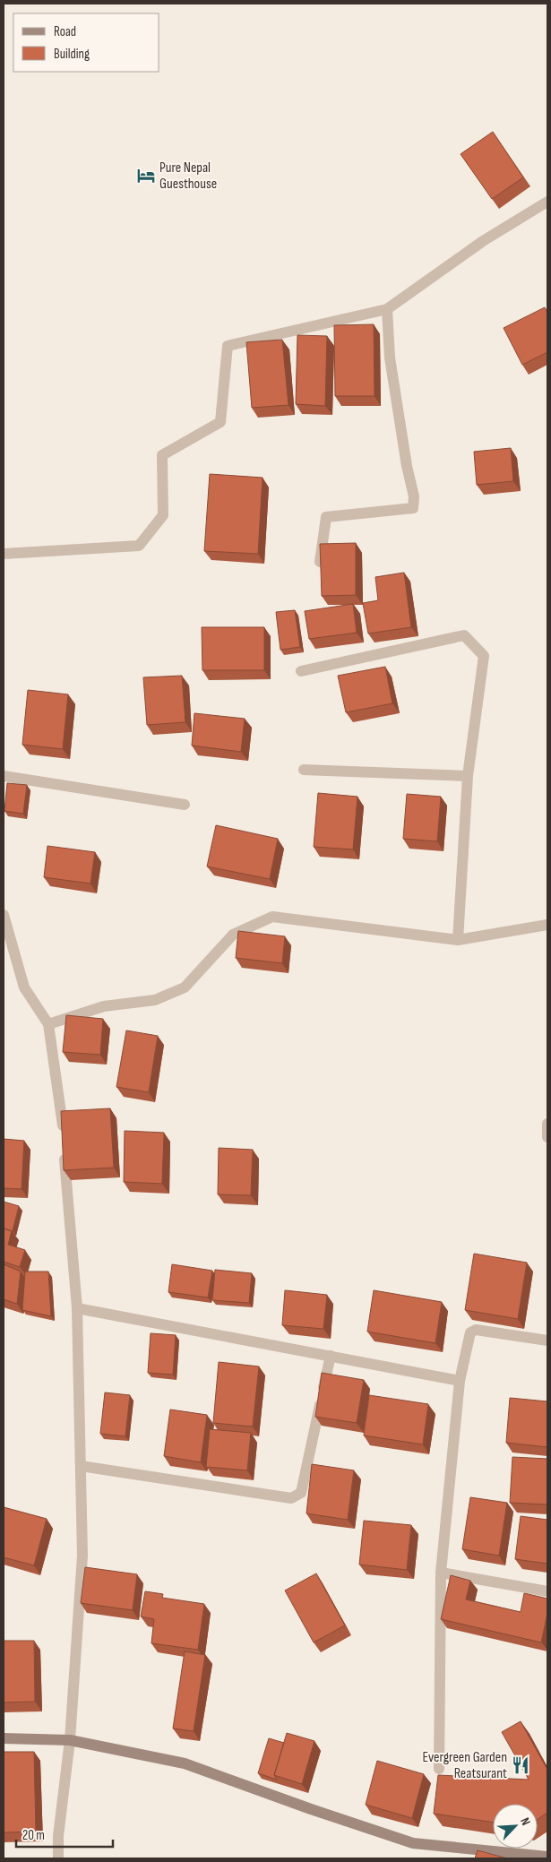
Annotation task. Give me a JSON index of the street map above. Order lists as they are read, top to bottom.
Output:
{
  "places": {
    "hotel": ["Pure Nepal Guesthouse"],
    "restaurant": ["Evergreen Garden Reatsurant"]
  },
  "legend": ["Road", "Building"],
  "scale_bar": "20 m",
  "north": "top right"
}
